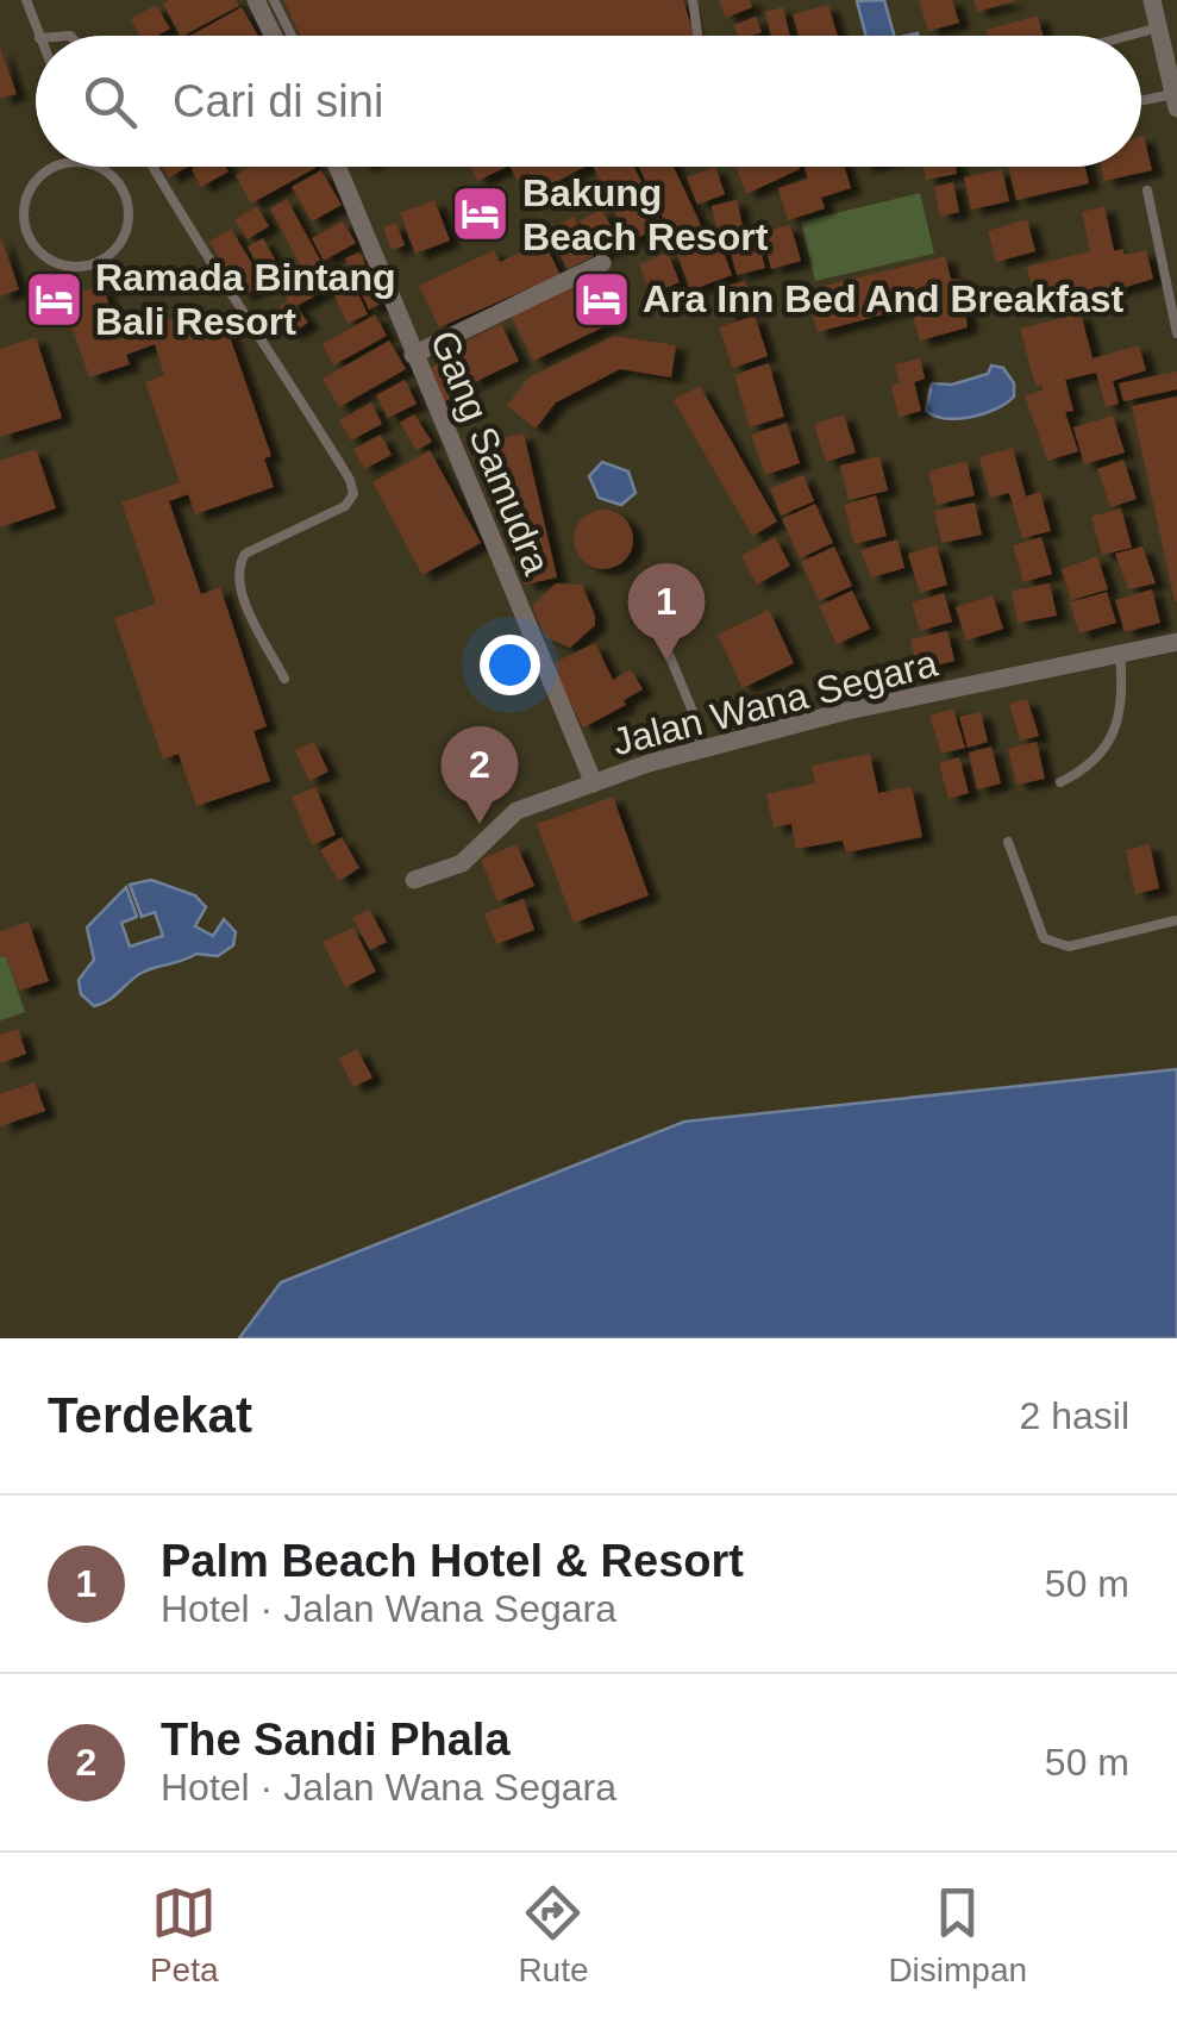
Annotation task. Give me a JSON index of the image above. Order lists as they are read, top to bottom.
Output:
{
  "streets": {
    "street": ["Gang Samudra", "Jalan Wana Segara"]
  },
  "crossings": [
    ["Gang Samudra", "Jalan Wana Segara"]
  ],
  "places": {
    "hotel": ["Bakung Beach Resort", "Ramada Bintang Bali Resort", "Ara Inn Bed And Breakfast"]
  },
  "page": {
    "search": "Cari di sini",
    "pins": ["1", "2"],
    "heading": ["Terdekat", "2 hasil"],
    "list": [
      {
        "mark": "1",
        "name": "Palm Beach Hotel & Resort",
        "note": "Hotel · Jalan Wana Segara",
        "value": "50 m"
      },
      {
        "mark": "2",
        "name": "The Sandi Phala",
        "note": "Hotel · Jalan Wana Segara",
        "value": "50 m"
      }
    ],
    "nav": ["Peta", "Rute", "Disimpan"]
  }
}
